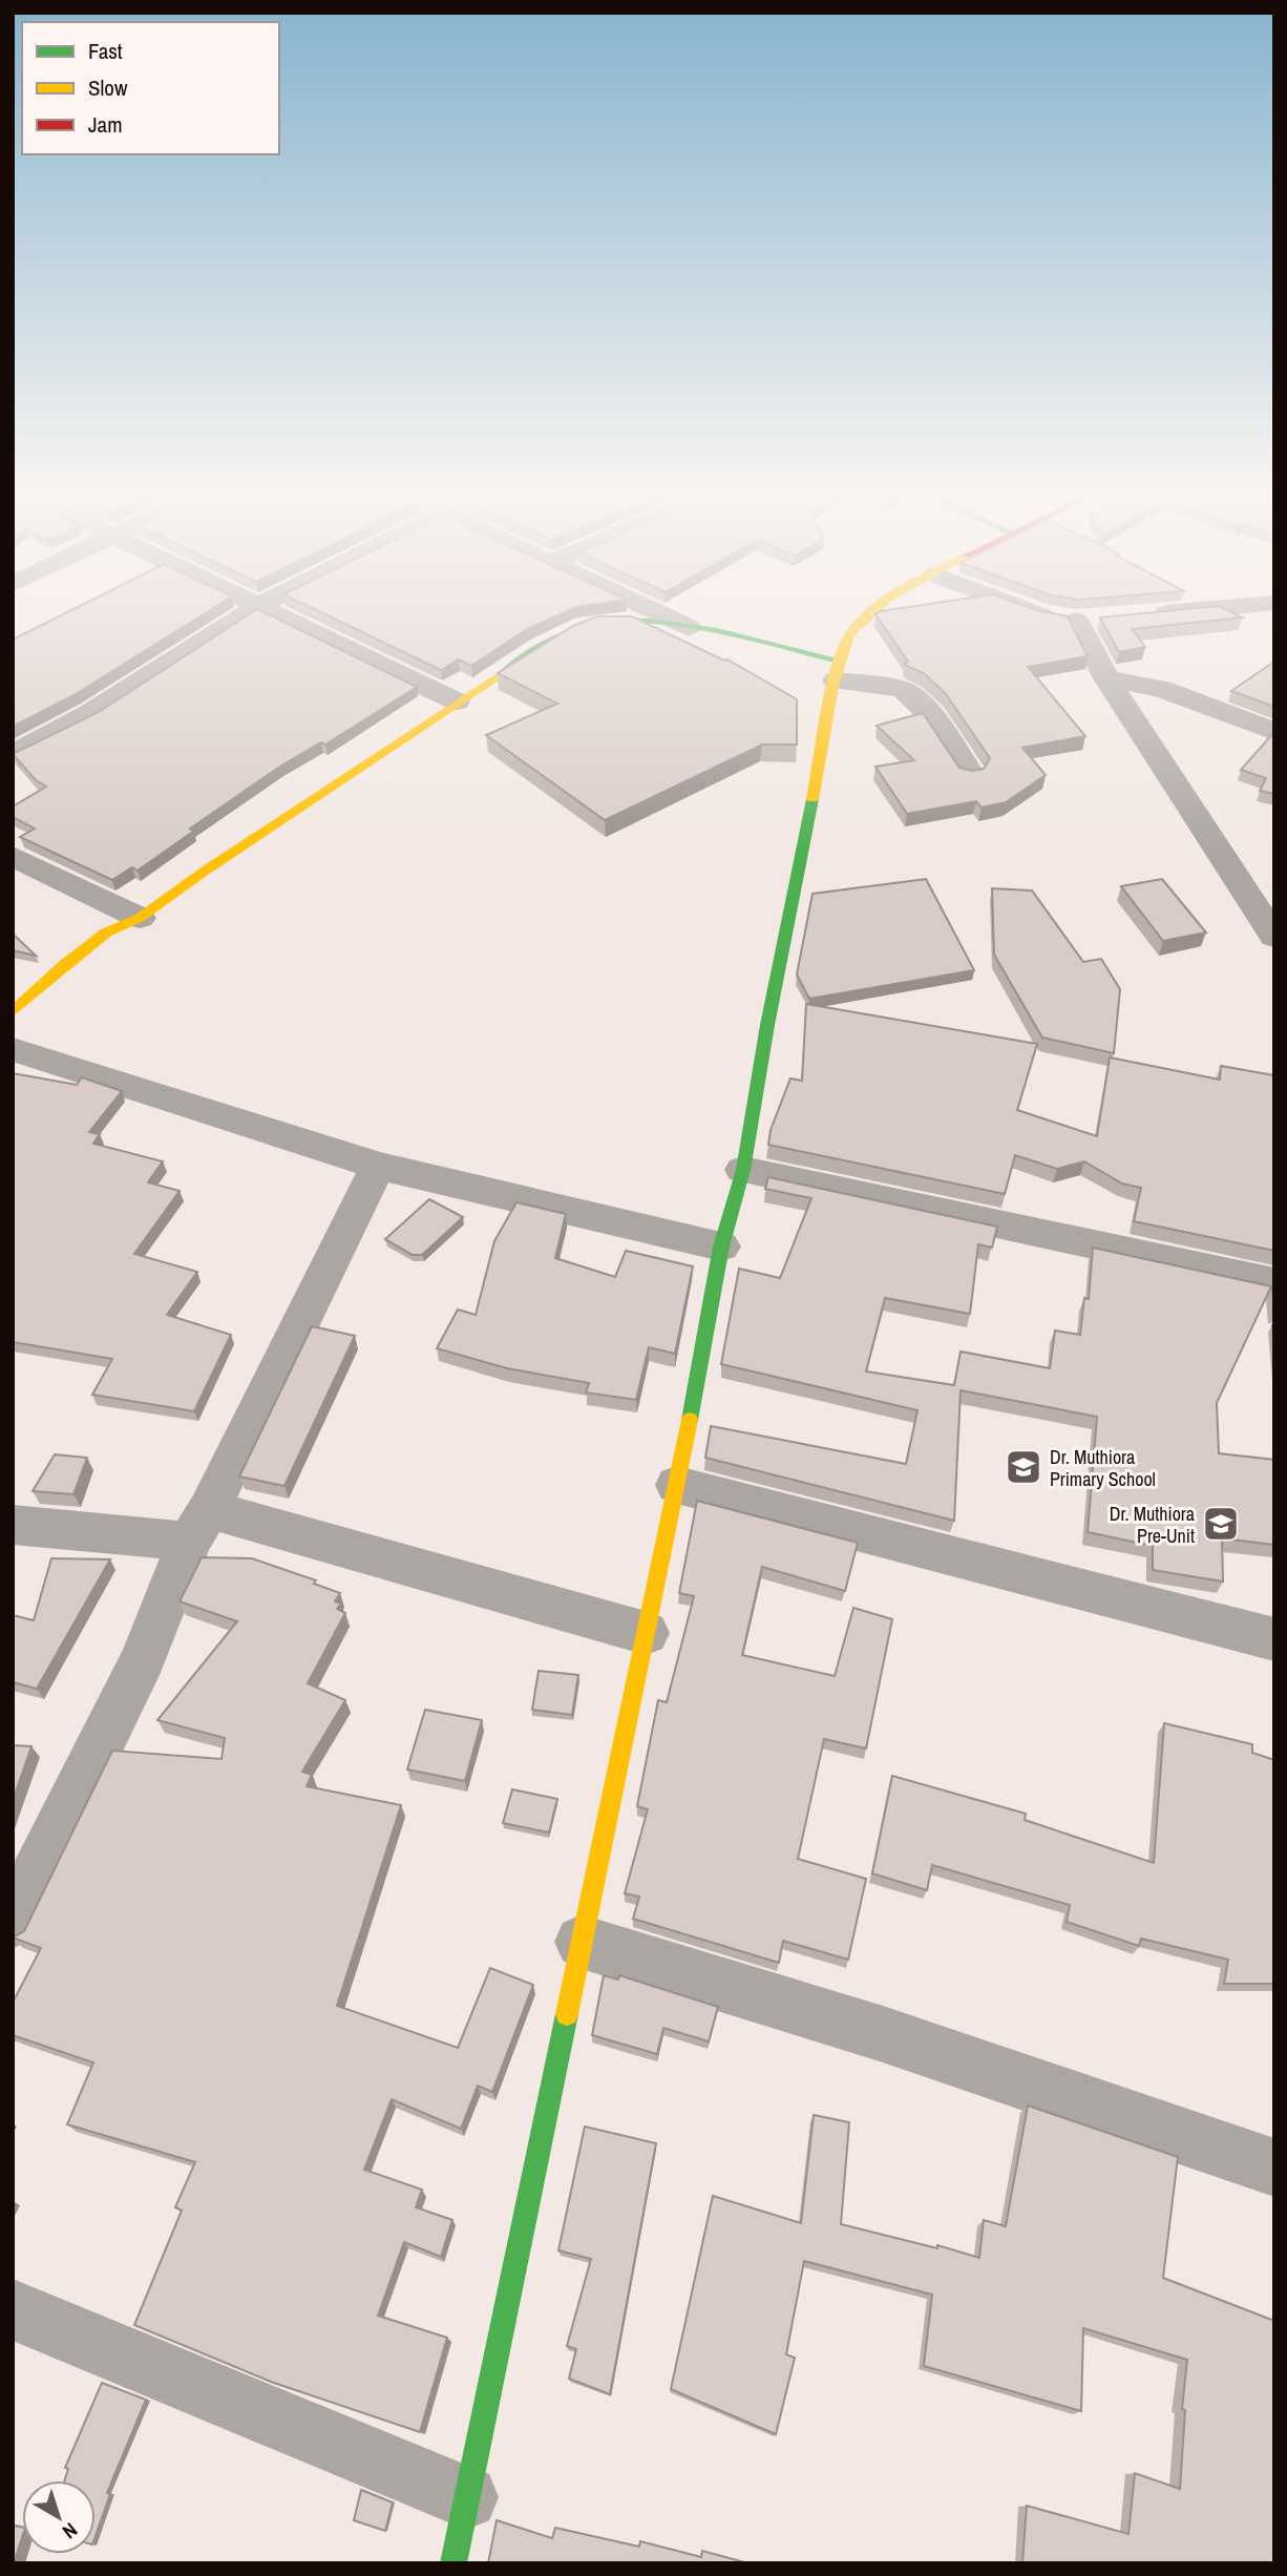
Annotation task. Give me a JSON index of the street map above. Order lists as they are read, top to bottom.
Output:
{
  "places": {
    "school or university": ["Dr. Muthiora Primary School", "Dr. Muthiora Pre-Unit"]
  },
  "legend": ["Fast", "Slow", "Jam"],
  "north": "bottom right"
}
